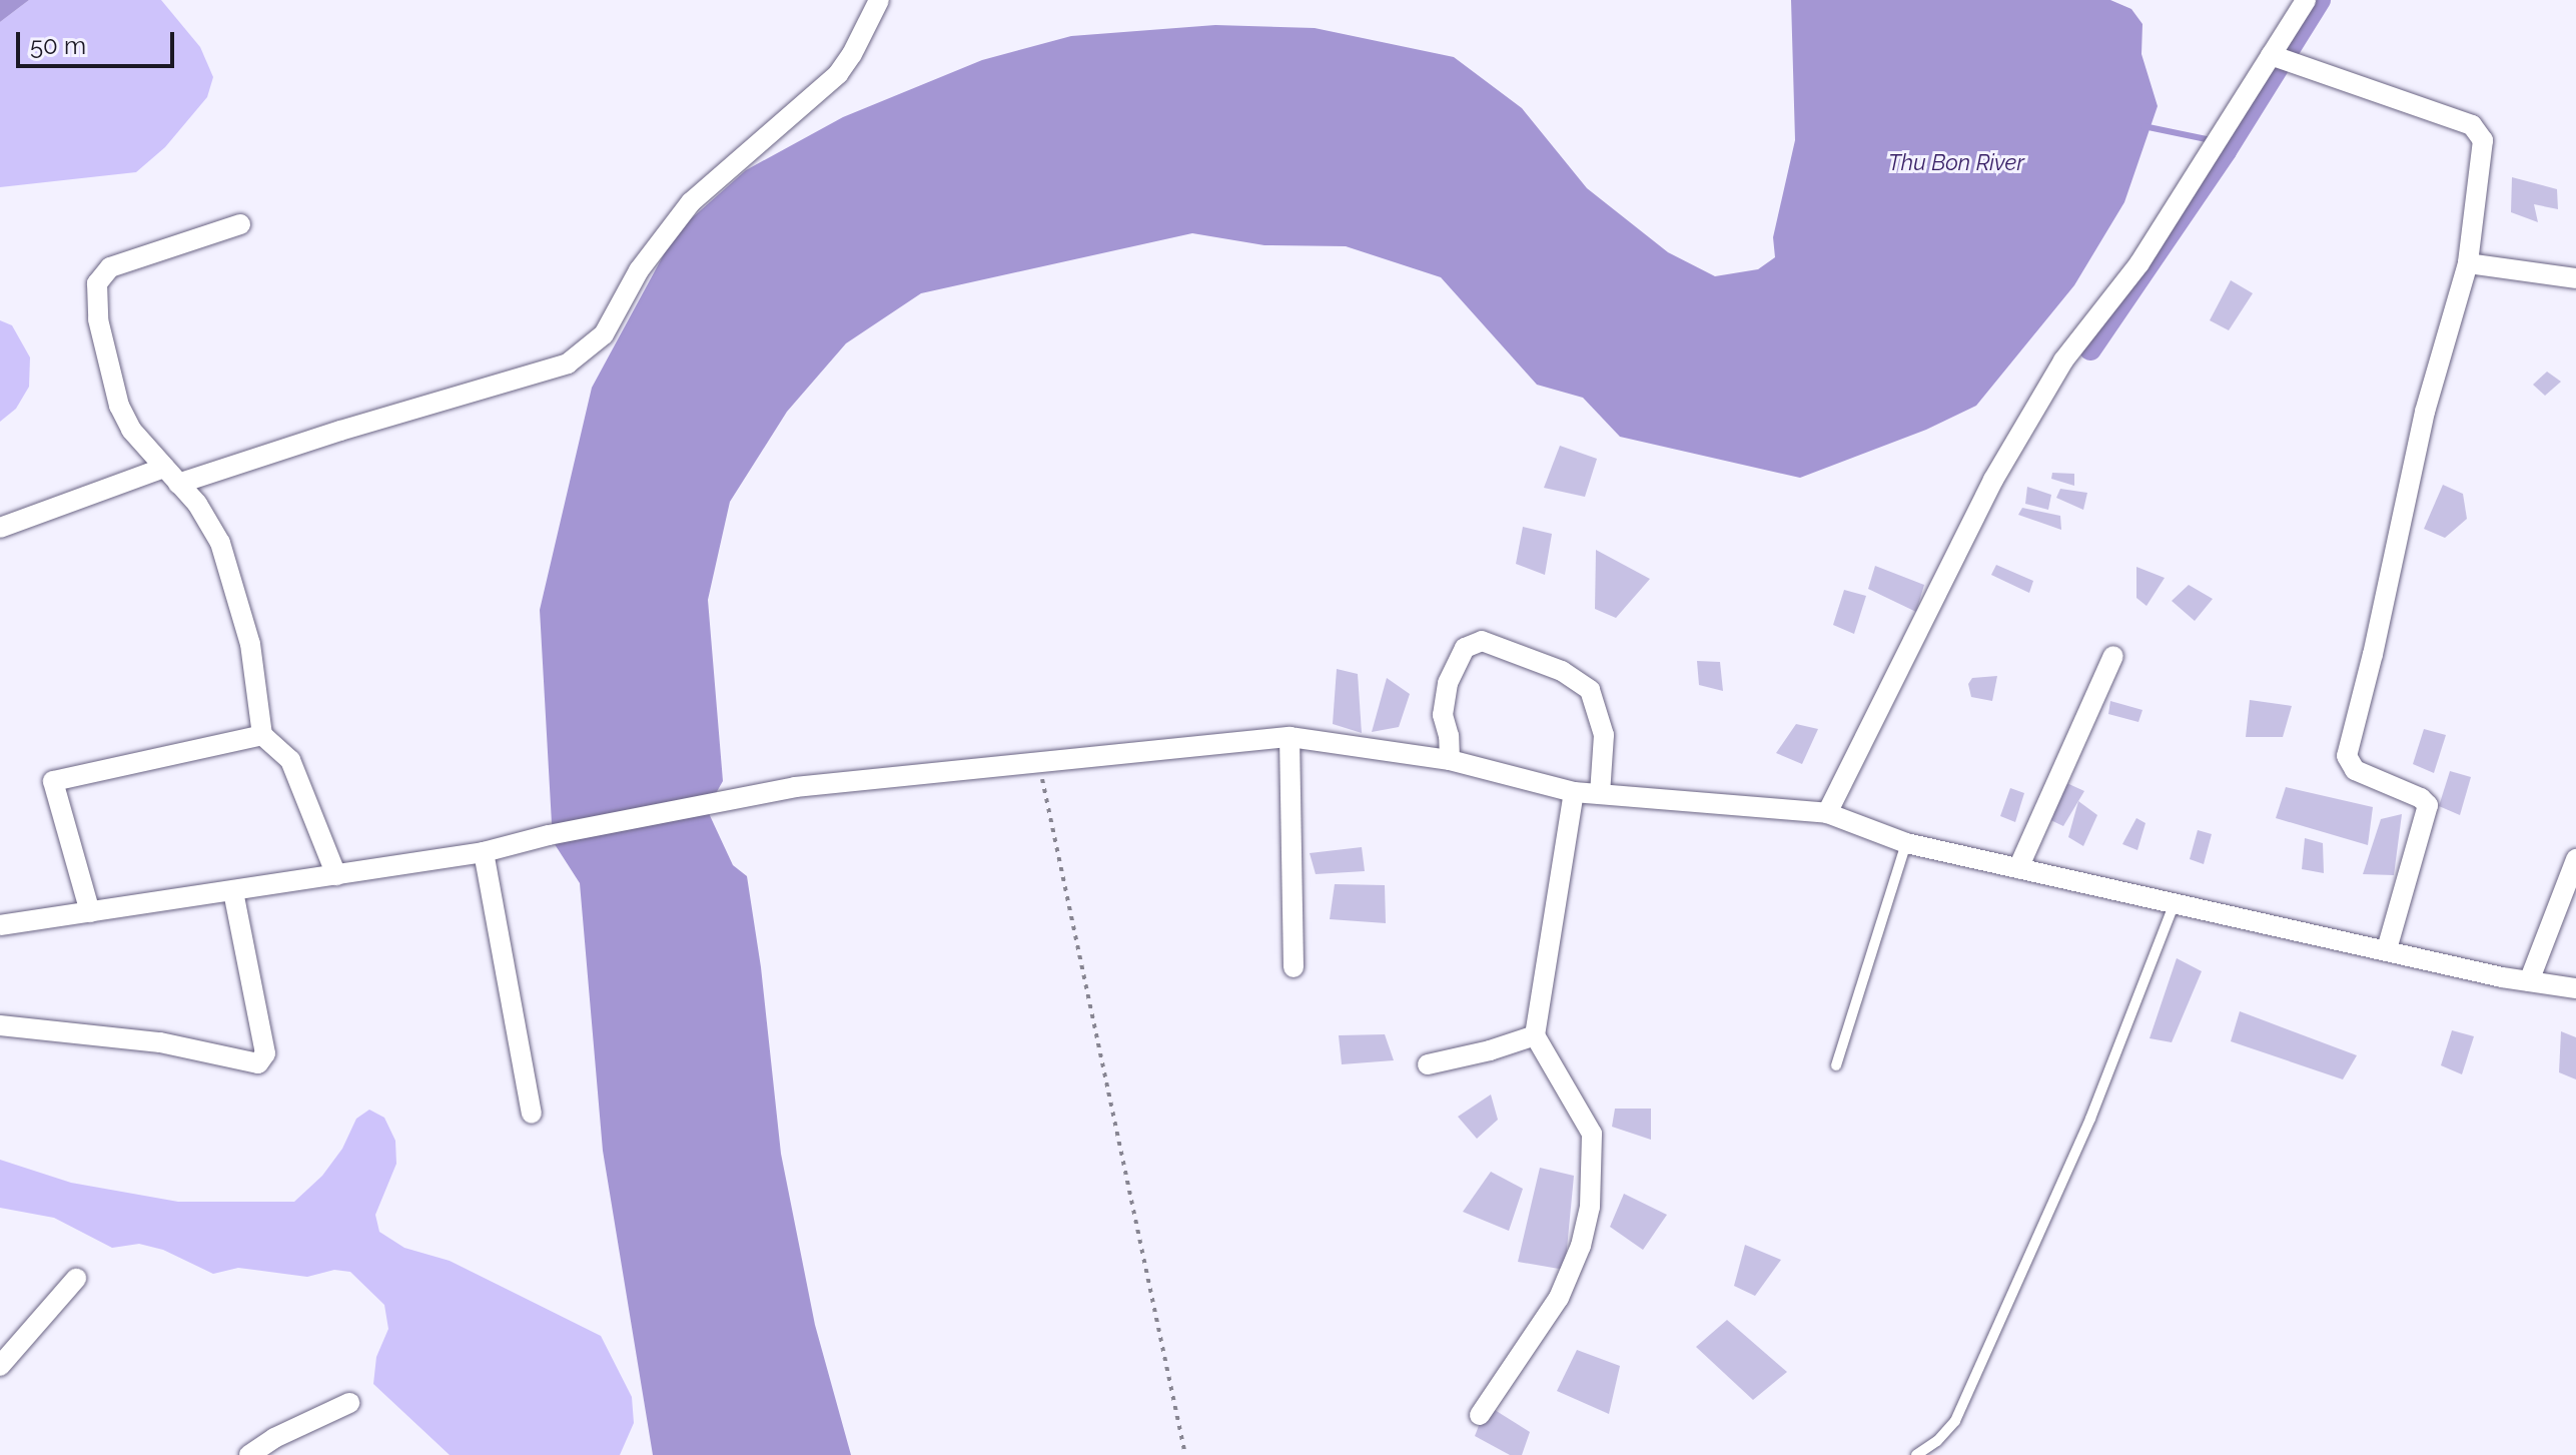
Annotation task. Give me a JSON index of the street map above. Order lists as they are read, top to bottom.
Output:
{
  "water": ["Thu Bon River"],
  "scale_bar": "50 m"
}
